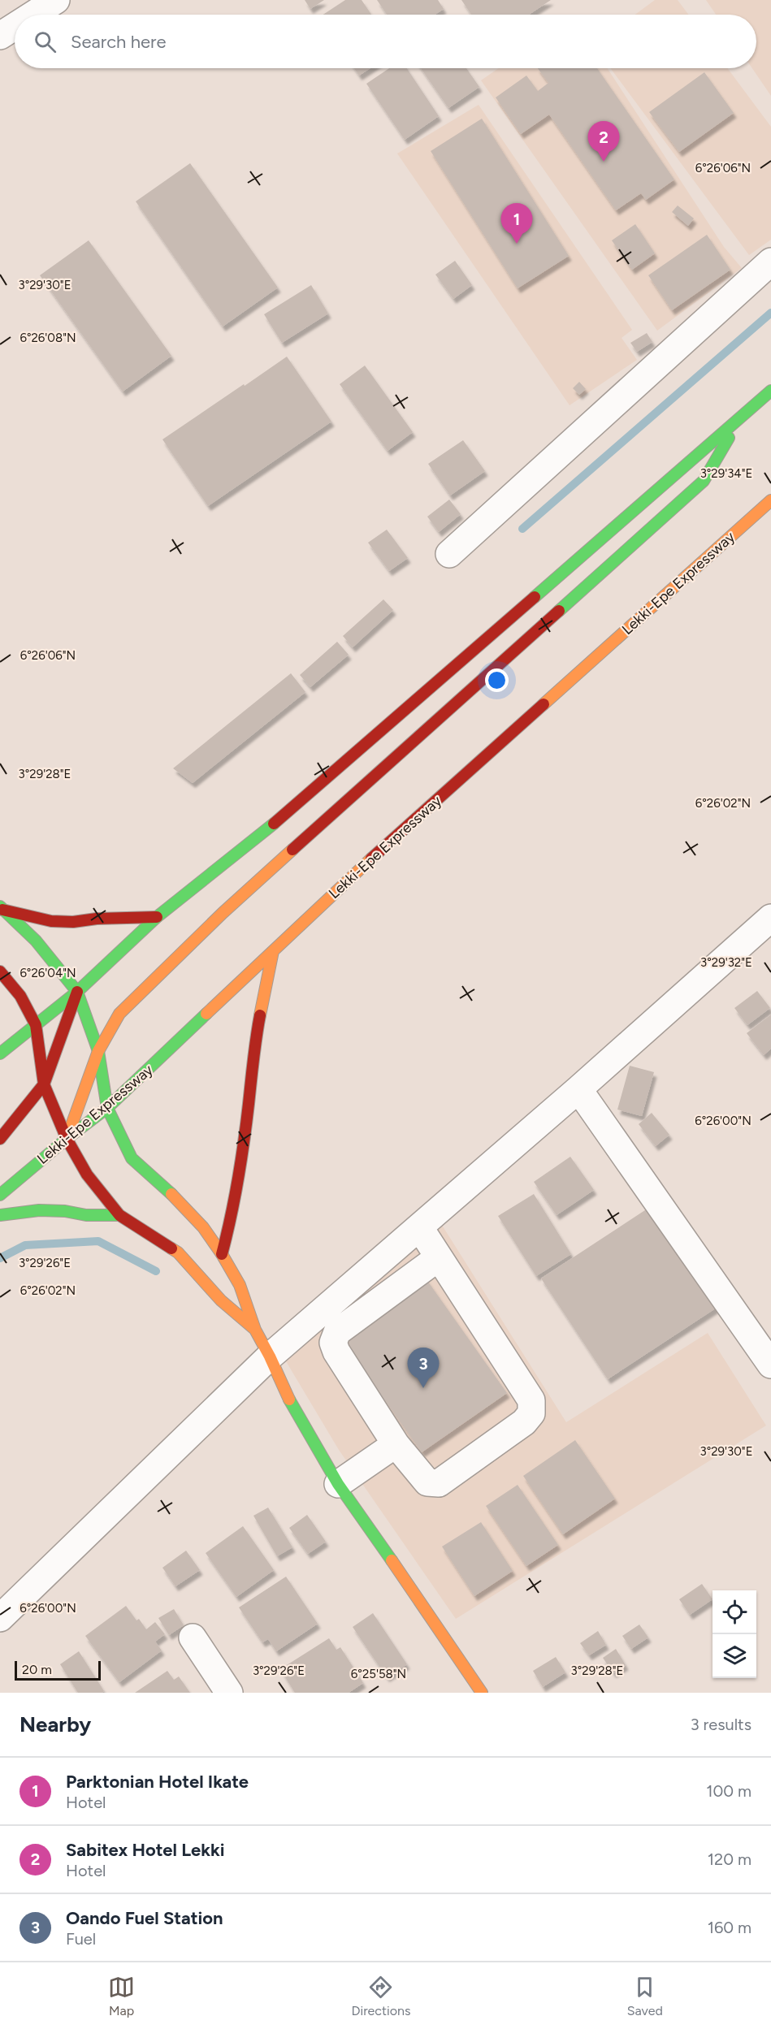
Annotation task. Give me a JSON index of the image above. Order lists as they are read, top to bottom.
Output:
{
  "streets": {
    "main road": ["Lekki-Epe Expressway"]
  },
  "scale_bar": "20 m",
  "page": {
    "search": "Search here",
    "pins": ["2", "1", "3"],
    "scale": "20 m",
    "heading": ["Nearby", "3 results"],
    "list": [
      {
        "mark": "1",
        "name": "Parktonian Hotel Ikate",
        "note": "Hotel",
        "value": "100 m"
      },
      {
        "mark": "2",
        "name": "Sabitex Hotel Lekki",
        "note": "Hotel",
        "value": "120 m"
      },
      {
        "mark": "3",
        "name": "Oando Fuel Station",
        "note": "Fuel",
        "value": "160 m"
      }
    ],
    "nav": ["Map", "Directions", "Saved"]
  },
  "coordinates": [
    "6°26'06\"N",
    "3°29'30\"E",
    "6°26'08\"N",
    "3°29'34\"E",
    "3°29'28\"E",
    "6°26'02\"N",
    "3°29'32\"E",
    "6°26'04\"N",
    "6°26'00\"N",
    "3°29'26\"E",
    "6°25'58\"N"
  ]
}
